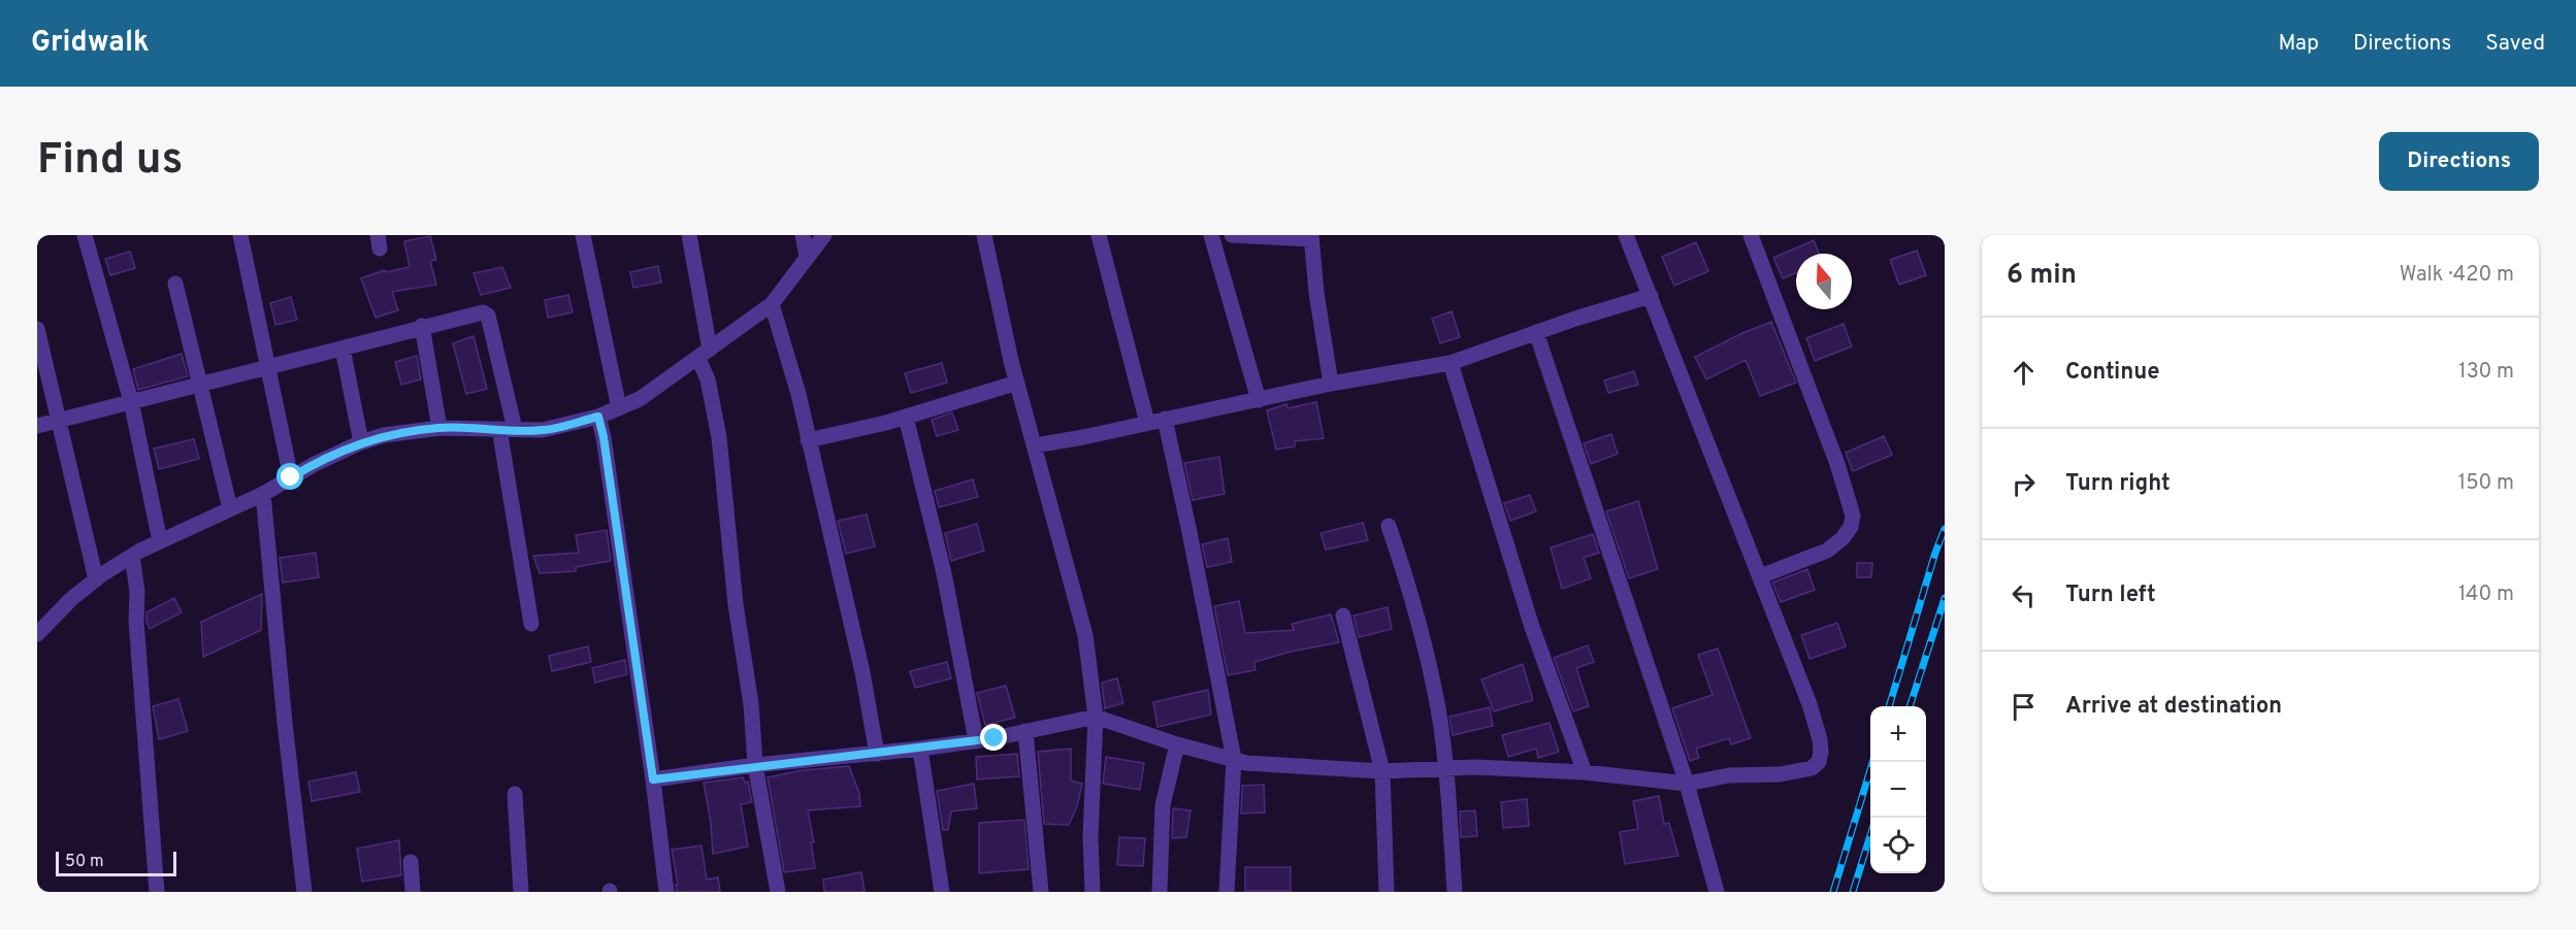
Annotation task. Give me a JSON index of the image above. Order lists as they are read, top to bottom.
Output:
{
  "scale_bar": "50 m",
  "north": "top",
  "page": {
    "header": "Gridwalk",
    "nav": ["Map", "Directions", "Saved"],
    "buttons": "Directions",
    "title": "Find us",
    "heading": ["6 min", "Walk · 420 m"],
    "list": [
      ["Continue", "130 m"],
      ["Turn right", "150 m"],
      ["Turn left", "140 m"],
      "Arrive at destination"
    ],
    "map_buttons": ["+", "−"],
    "scale": "50 m"
  }
}
